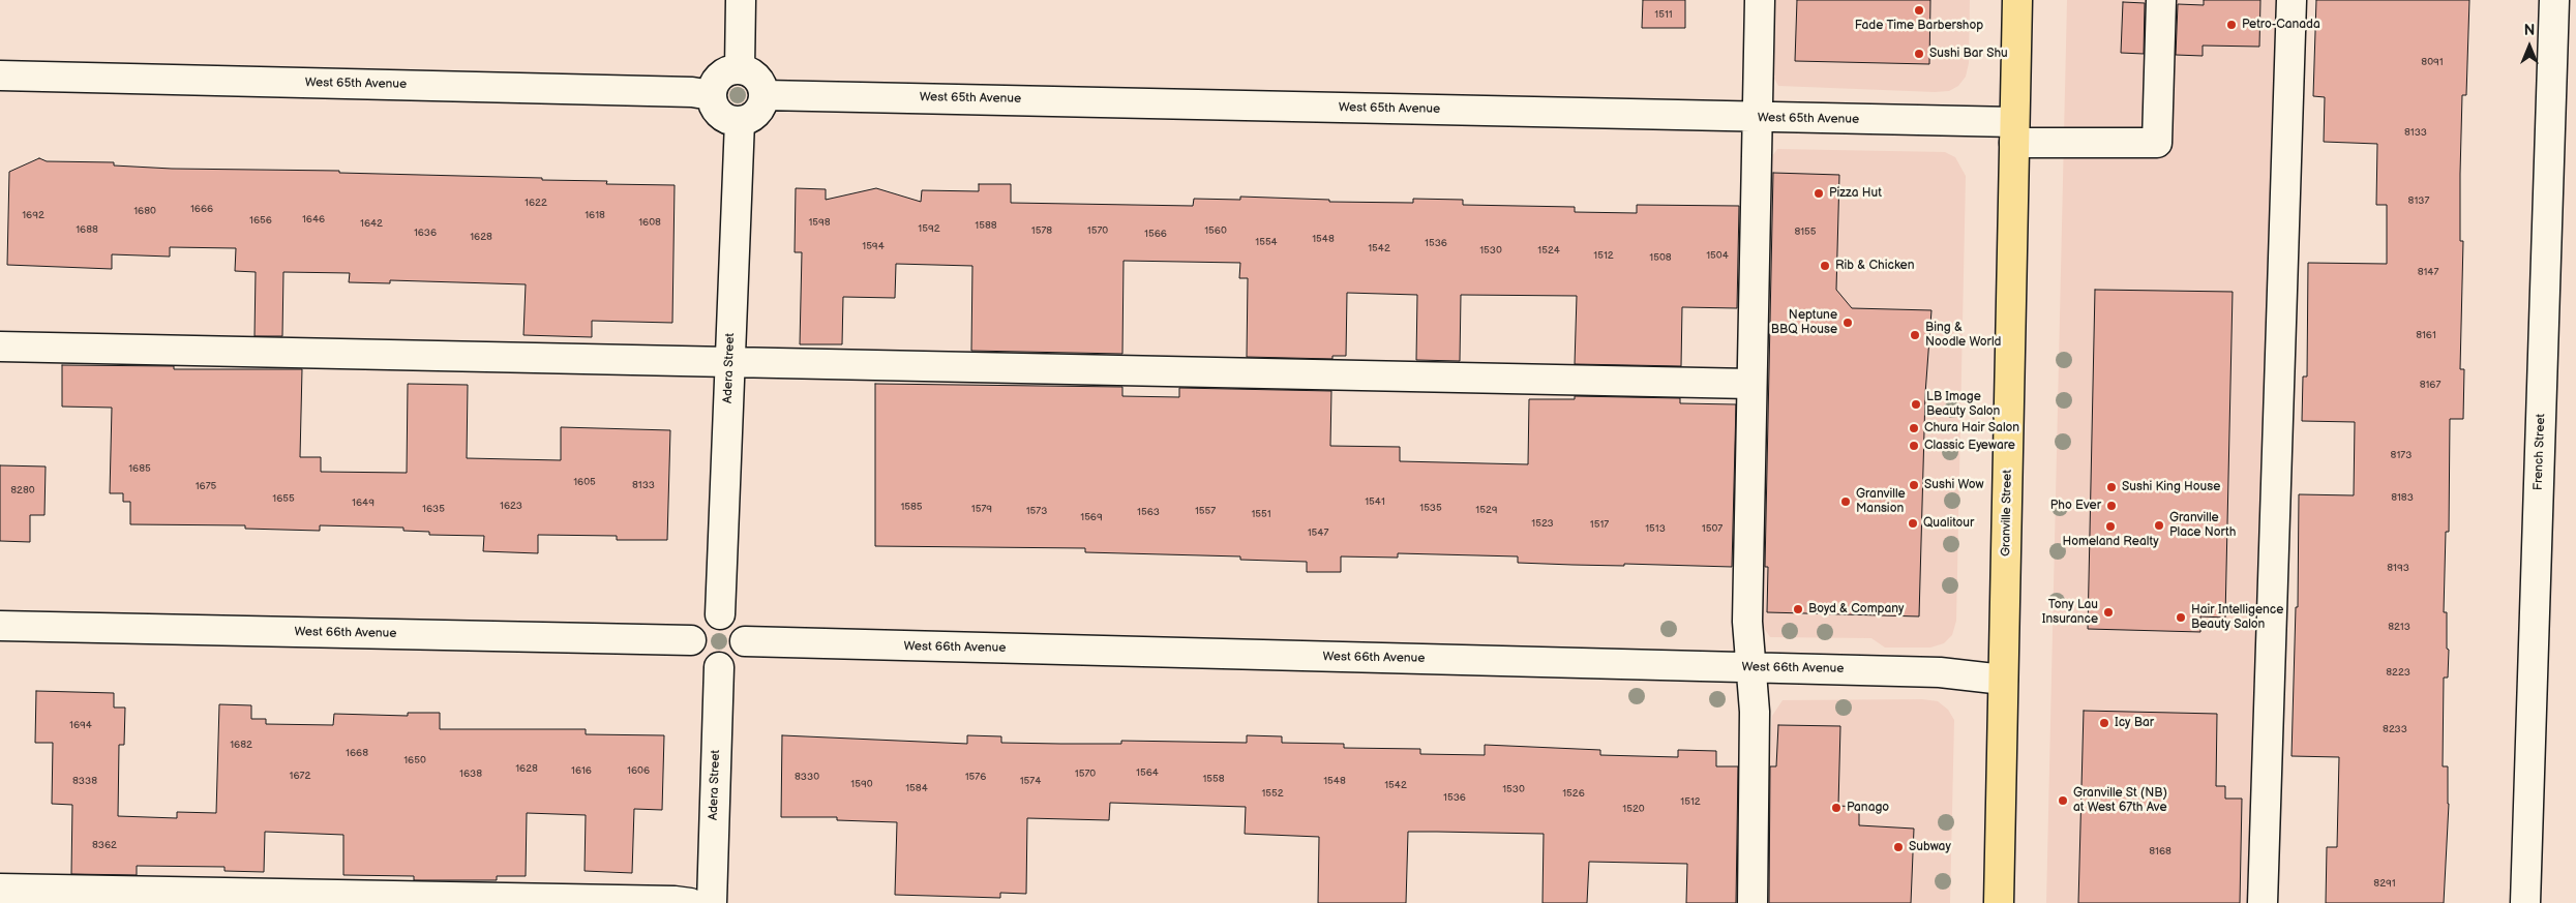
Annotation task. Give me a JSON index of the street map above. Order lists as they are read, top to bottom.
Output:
{
  "streets": {
    "highway": ["Granville Street"],
    "street": [
      "West 65th Avenue",
      "Adera Street",
      "French Street",
      "West 66th Avenue"
    ]
  },
  "crossings": [
    ["West 65th Avenue", "Adera Street"],
    ["West 65th Avenue", "Granville Street"],
    ["Adera Street", "West 66th Avenue"],
    ["Granville Street", "West 66th Avenue"]
  ],
  "places": [
    "Fade Time Barbershop",
    "Petro-Canada",
    "Sushi Bar Shu",
    "Pizza Hut",
    "Rib & Chicken",
    "Neptune BBQ House",
    "Bing & Noodle World",
    "LB Image Beauty Salon",
    "Chura Hair Salon",
    "Classic Eyeware",
    "Sushi Wow",
    "Sushi King House",
    "Granville Mansion",
    "Pho Ever",
    "Qualitour",
    "Granville Place North",
    "Homeland Realty",
    "Boyd & Company",
    "Tony Lau Insurance",
    "Hair Intelligence Beauty Salon",
    "Icy Bar",
    "Granville St (NB) at West 67th Ave",
    "Panago",
    "Subway"
  ],
  "house_numbers": [
    "1511",
    "8091",
    "8133",
    "8137",
    "1622",
    "1666",
    "1680",
    "1692",
    "1618",
    "1646",
    "1656",
    "1608",
    "1598",
    "1642",
    "1588",
    "1592",
    "1688",
    "1578",
    "1570",
    "1560",
    "8155",
    "1636",
    "1566",
    "1628",
    "1548",
    "1554",
    "1536",
    "1594",
    "1542",
    "1530",
    "1524",
    "1512",
    "1504",
    "1508",
    "8147",
    "8161",
    "8167",
    "8173",
    "1685",
    "1605",
    "8133",
    "1675",
    "8280",
    "8183",
    "1655",
    "1541",
    "1649",
    "1623",
    "1585",
    "1535",
    "1635",
    "1579",
    "1529",
    "1573",
    "1557",
    "1563",
    "1551",
    "1569",
    "1523",
    "1517",
    "1513",
    "1507",
    "1547",
    "8193",
    "8213",
    "8223",
    "1694",
    "8233",
    "1682",
    "1668",
    "1650",
    "1628",
    "1616",
    "1606",
    "1564",
    "1638",
    "1570",
    "1672",
    "8330",
    "1576",
    "1558",
    "8338",
    "1574",
    "1548",
    "1590",
    "1542",
    "1584",
    "1530",
    "1552",
    "1526",
    "1536",
    "1512",
    "1520",
    "8362",
    "8168",
    "8291"
  ],
  "north": "top"
}
